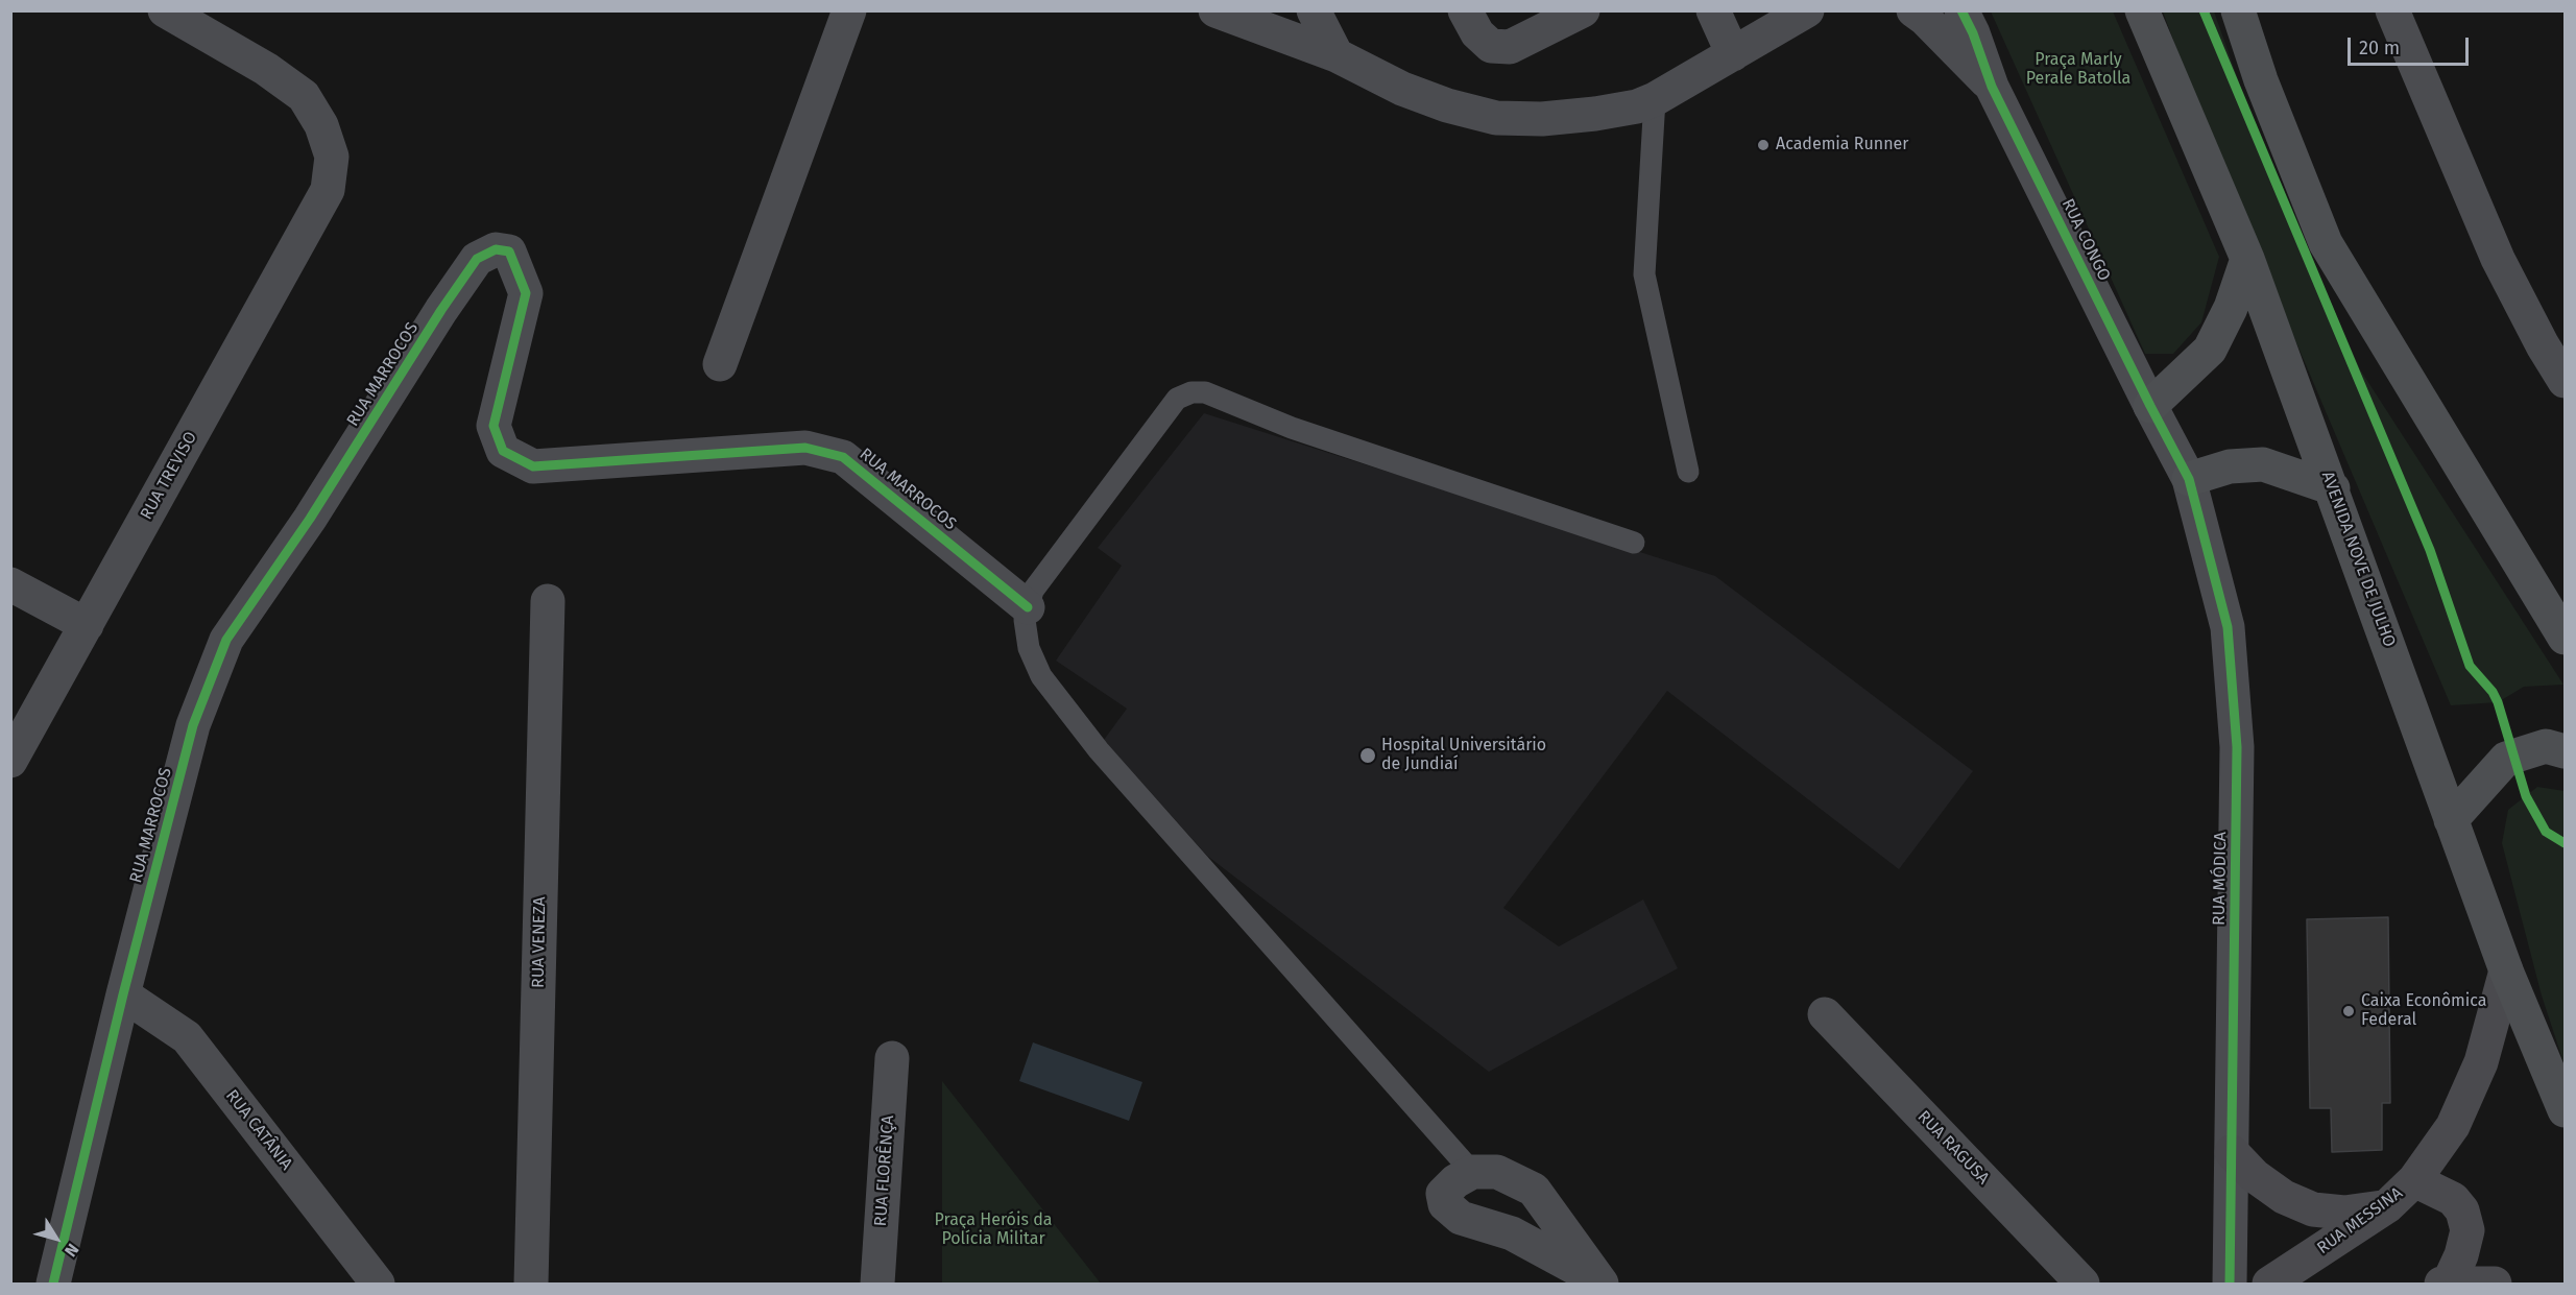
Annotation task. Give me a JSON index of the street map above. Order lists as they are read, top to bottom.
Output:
{
  "streets": {
    "main road": ["AVENIDA NOVE DE JULHO", "RUA MESSINA"],
    "street": [
      "RUA CONGO",
      "RUA MARROCOS",
      "RUA TREVISO",
      "RUA MÓDICA",
      "RUA VENEZA",
      "RUA CATÂNIA",
      "RUA RAGUSA",
      "RUA FLORÊNÇA"
    ]
  },
  "crossings": [
    ["RUA CONGO", "RUA MÓDICA"],
    ["RUA MARROCOS", "RUA CATÂNIA"],
    ["AVENIDA NOVE DE JULHO", "RUA MESSINA"]
  ],
  "parks": ["Praça Marly Perale Batolla", "Praça Heróis da Polícia Militar"],
  "places": ["Academia Runner", "Hospital Universitário de Jundiaí", "Caixa Econômica Federal"],
  "scale_bar": "20 m",
  "north": "bottom right"
}
